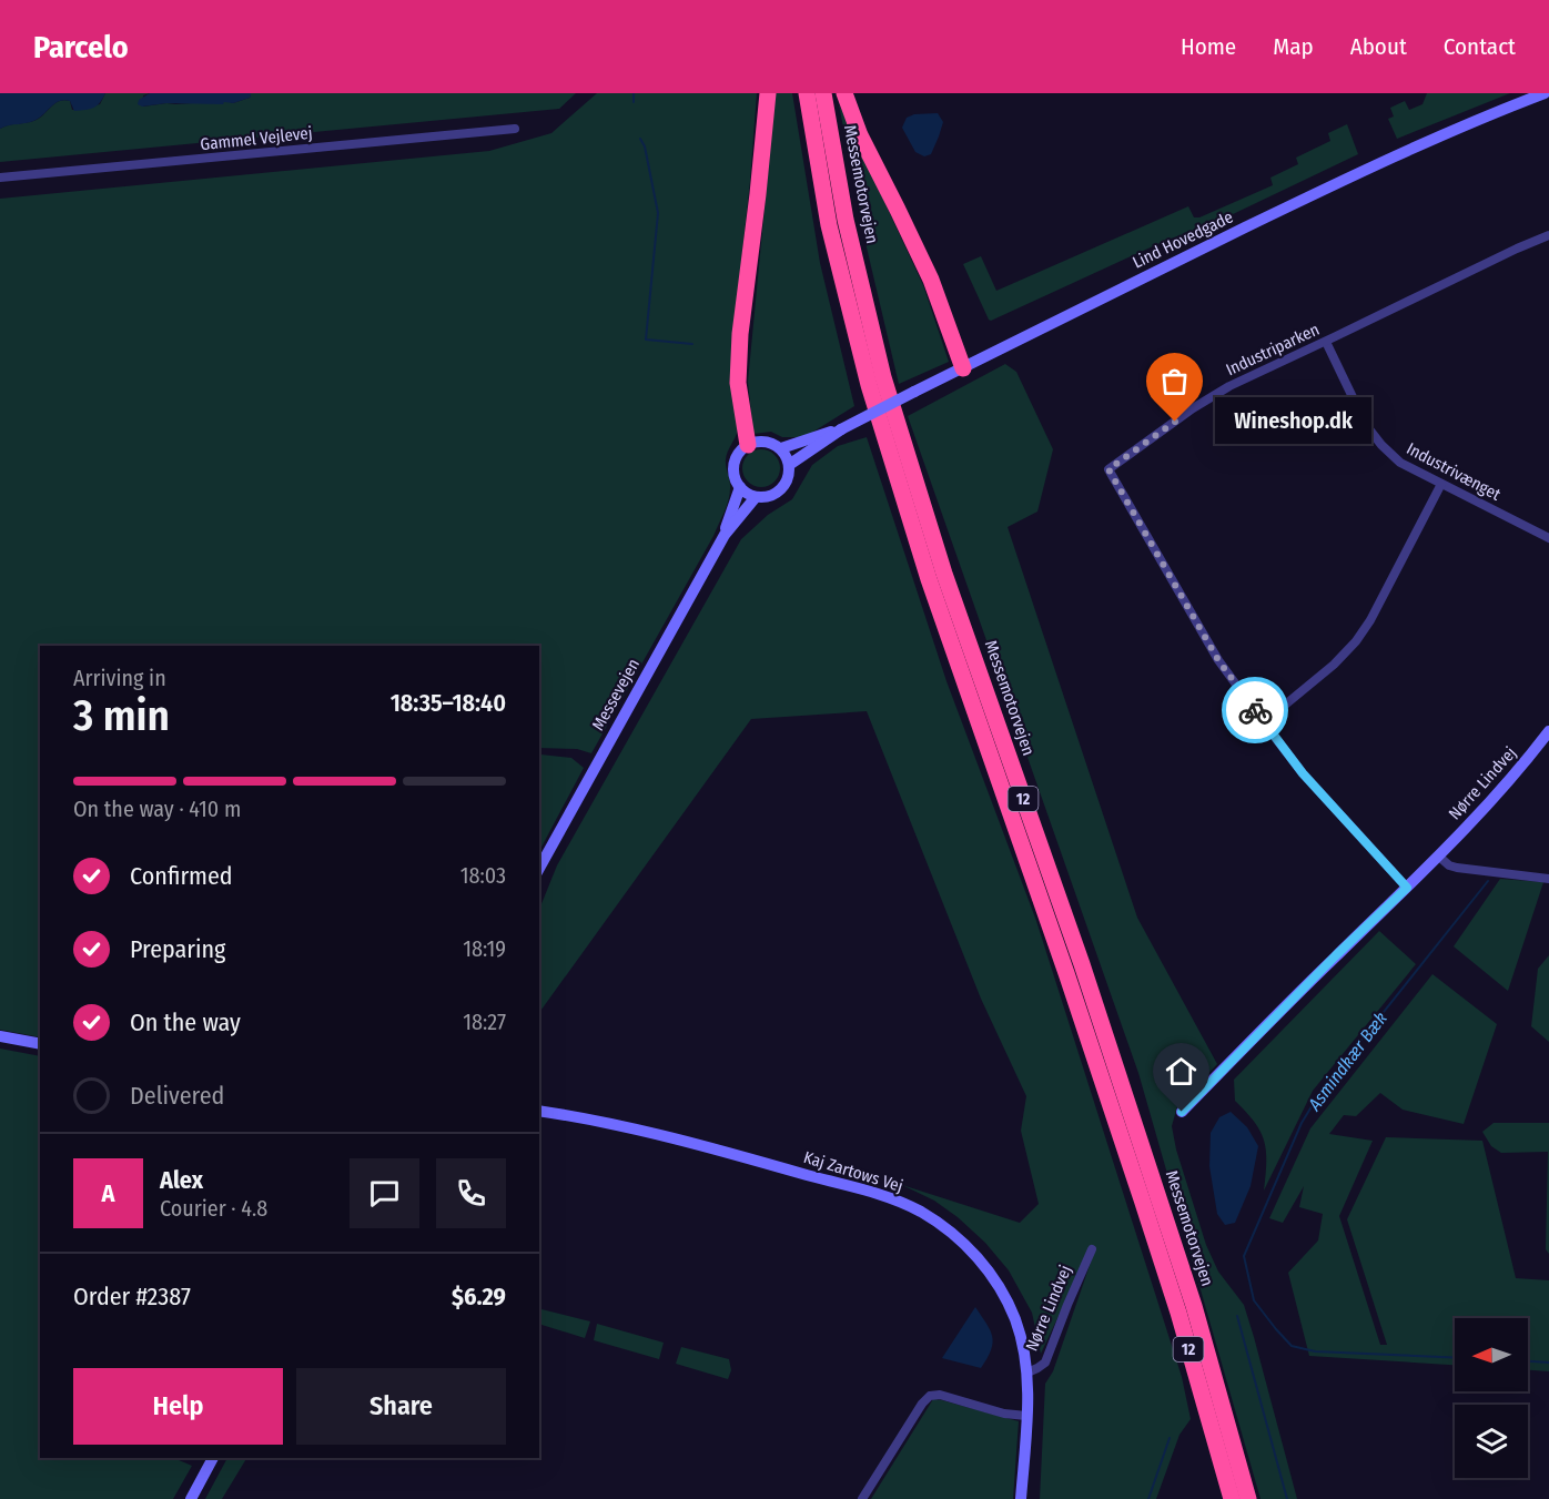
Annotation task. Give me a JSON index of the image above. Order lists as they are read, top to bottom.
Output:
{
  "streets": {
    "highway": ["Messemotorvejen", "12"],
    "main road": [
      "Lind Hovedgade",
      "Messevejen",
      "Nørre Lindvej",
      "Kaj Zartows Vej"
    ],
    "street": ["Gammel Vejlevej", "Industriparken", "Industrivænget"]
  },
  "crossings": [
    ["Lind Hovedgade", "Messevejen"],
    ["Industriparken", "Industrivænget"],
    ["Industriparken", "Nørre Lindvej"],
    ["Nørre Lindvej", "Kaj Zartows Vej"]
  ],
  "water": ["Asmindkær Bæk"],
  "places": ["Wineshop.dk"],
  "north": "left",
  "page": {
    "header": "Parcelo",
    "nav": [
      "Home",
      "Map",
      "About",
      "Contact"
    ],
    "bubble": "Wineshop.dk",
    "heading": ["3 min", "Arriving in", "18:35–18:40"],
    "panel": [
      "Alex",
      "Courier · 4.8",
      "Order #2387",
      "$6.29"
    ],
    "bar": "On the way · 410 m",
    "list": [
      ["Confirmed", "18:03"],
      ["Preparing", "18:19"],
      ["On the way", "18:27"],
      "Delivered"
    ],
    "round": "A",
    "buttons": ["Help", "Share"]
  }
}
